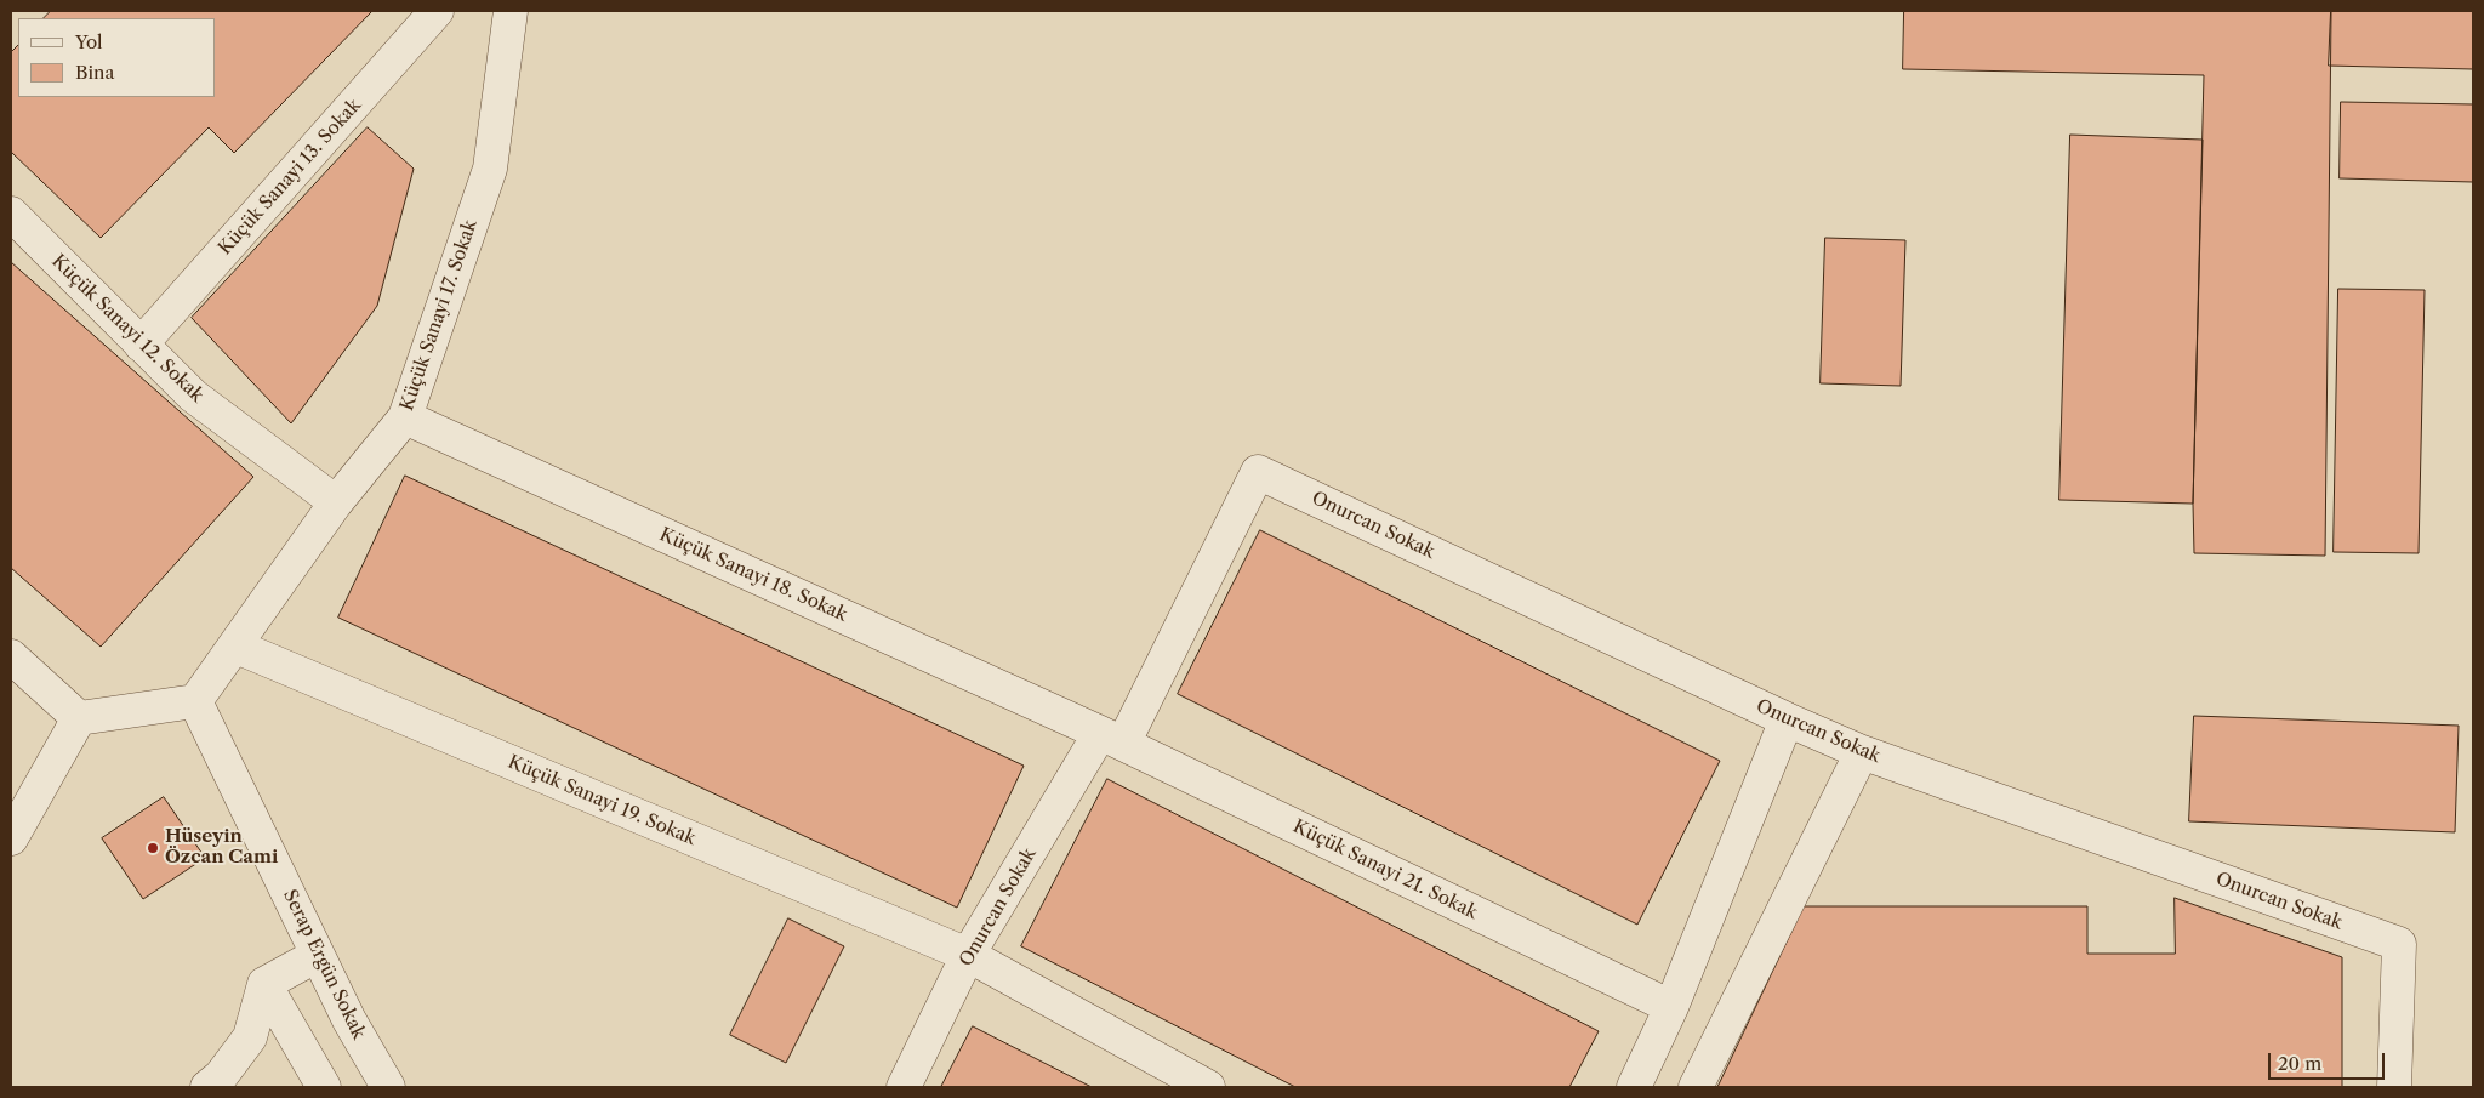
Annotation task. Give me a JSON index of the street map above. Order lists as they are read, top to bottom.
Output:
{
  "streets": {
    "street": [
      "Küçük Sanayi 13. Sokak",
      "Küçük Sanayi 17. Sokak",
      "Küçük Sanayi 12. Sokak",
      "Onurcan Sokak",
      "Küçük Sanayi 18. Sokak",
      "Küçük Sanayi 19. Sokak",
      "Küçük Sanayi 21. Sokak",
      "Serap Ergün Sokak"
    ]
  },
  "crossings": [
    ["Küçük Sanayi 13. Sokak", "Küçük Sanayi 12. Sokak"],
    ["Küçük Sanayi 17. Sokak", "Küçük Sanayi 12. Sokak"],
    ["Küçük Sanayi 17. Sokak", "Küçük Sanayi 18. Sokak"],
    ["Küçük Sanayi 17. Sokak", "Küçük Sanayi 19. Sokak"],
    ["Küçük Sanayi 17. Sokak", "Serap Ergün Sokak"],
    ["Onurcan Sokak", "Küçük Sanayi 18. Sokak"],
    ["Onurcan Sokak", "Küçük Sanayi 19. Sokak"],
    ["Onurcan Sokak", "Küçük Sanayi 21. Sokak"],
    ["Küçük Sanayi 18. Sokak", "Küçük Sanayi 21. Sokak"]
  ],
  "places": ["Hüseyin Özcan Cami"],
  "legend": ["Yol", "Bina"],
  "scale_bar": "20 m"
}
